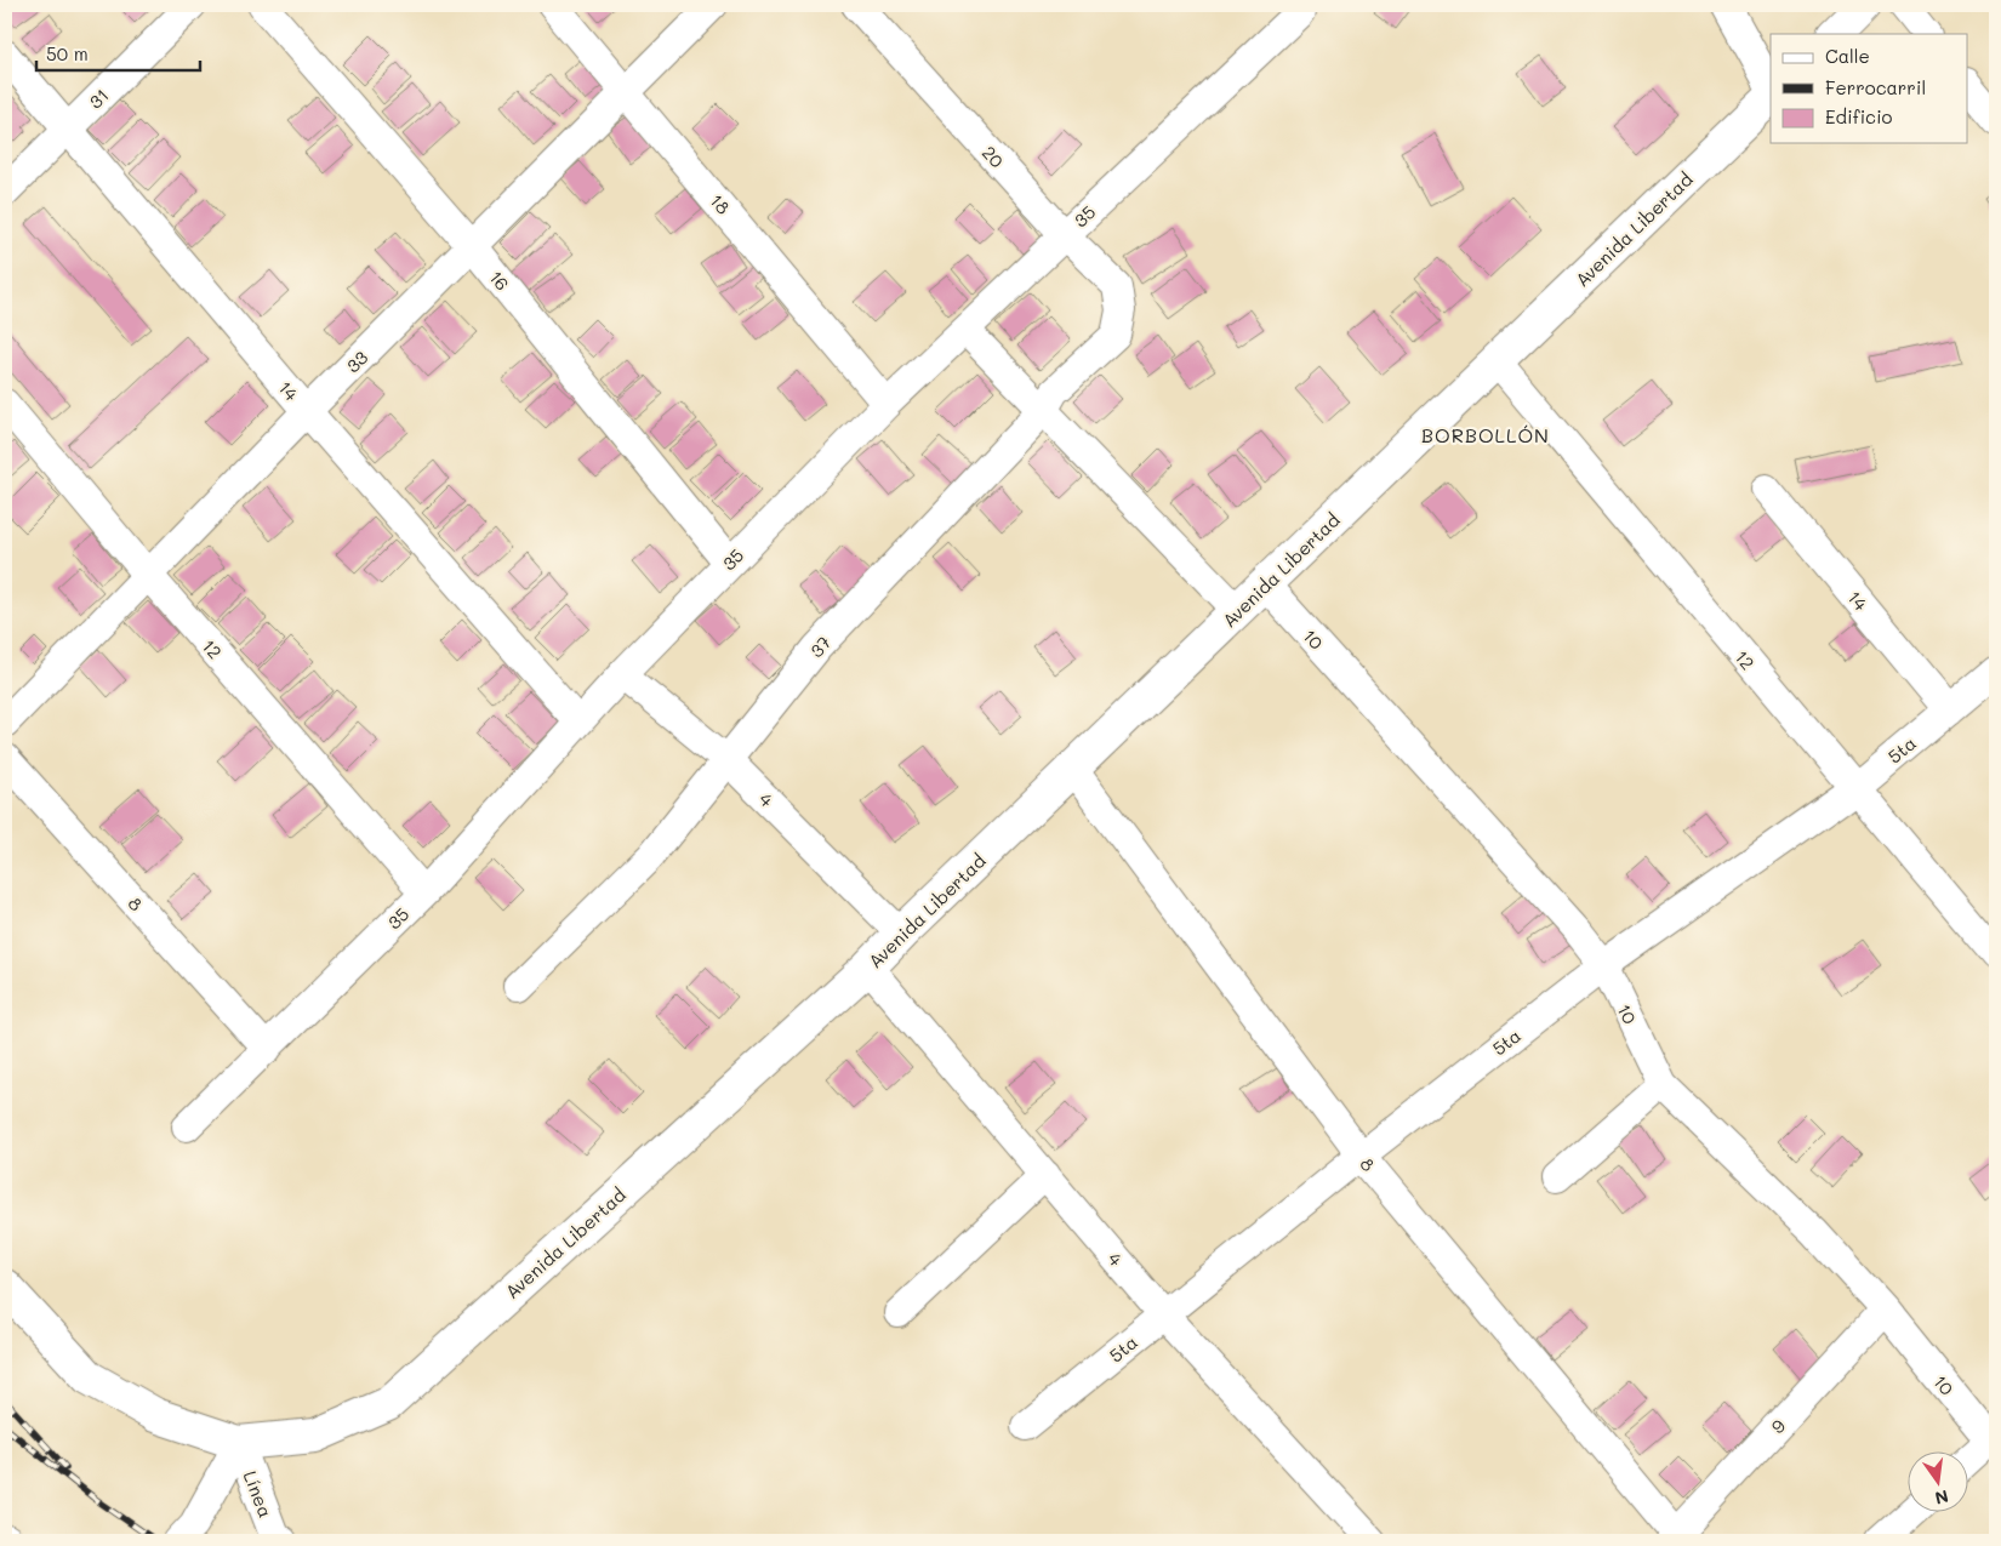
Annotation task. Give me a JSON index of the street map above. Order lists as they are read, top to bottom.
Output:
{
  "streets": {
    "main road": ["Avenida Libertad"],
    "street": [
      "31",
      "20",
      "18",
      "35",
      "16",
      "33",
      "14",
      "10",
      "37",
      "12",
      "5ta",
      "4",
      "8",
      "9",
      "Línea"
    ]
  },
  "crossings": [
    ["31", "14"],
    ["20", "35"],
    ["20", "37"],
    ["18", "35"],
    ["18", "33"],
    ["35", "16"],
    ["35", "14"],
    ["35", "12"],
    ["35", "4"],
    ["35", "8"],
    ["Avenida Libertad", "10"],
    ["Avenida Libertad", "12"],
    ["Avenida Libertad", "4"],
    ["Avenida Libertad", "8"],
    ["Avenida Libertad", "Línea"],
    ["16", "33"],
    ["33", "14"],
    ["33", "12"],
    ["14", "5ta"],
    ["10", "5ta"],
    ["10", "9"],
    ["37", "4"],
    ["12", "5ta"],
    ["5ta", "4"],
    ["5ta", "8"],
    ["8", "9"]
  ],
  "districts": ["BORBOLLÓN"],
  "legend": ["Calle", "Ferrocarril", "Edificio"],
  "scale_bar": "50 m",
  "north": "bottom"
}
